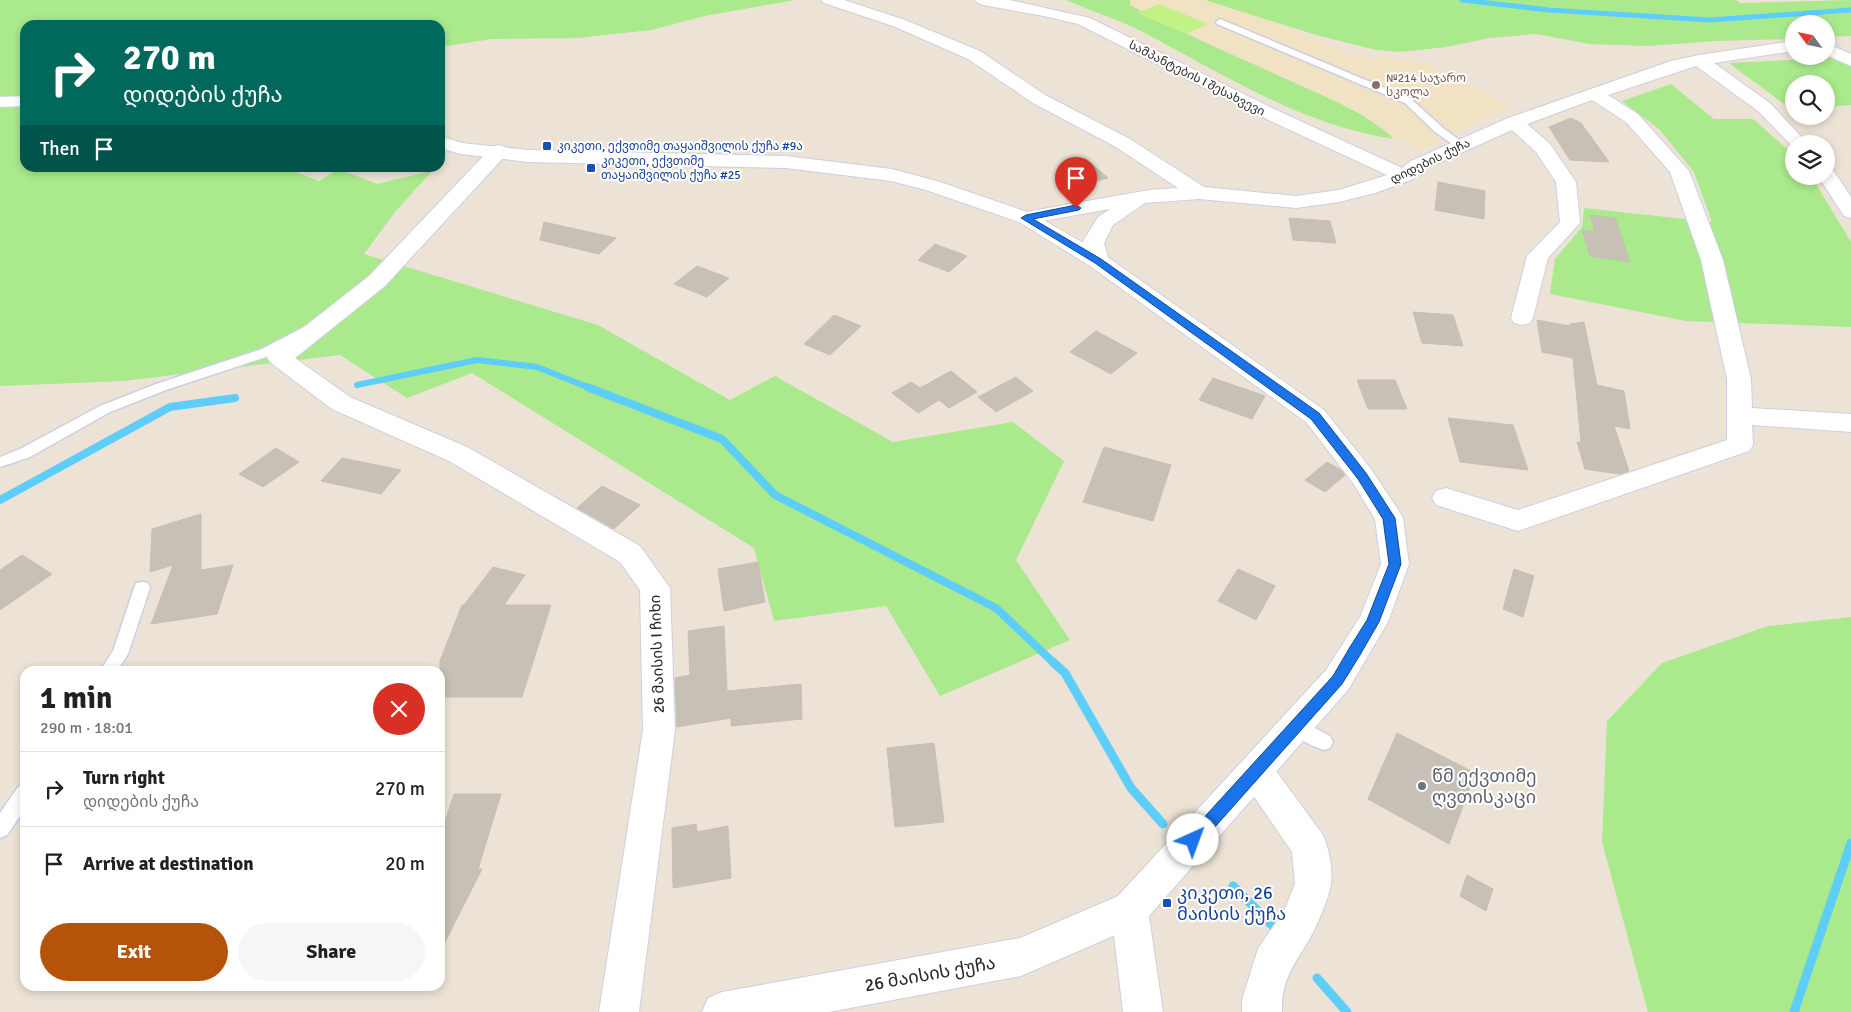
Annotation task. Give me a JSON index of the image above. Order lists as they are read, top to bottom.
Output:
{
  "streets": {
    "street": [
      "სამპანტების I შესახვევი",
      "დიდების ქუჩა",
      "26 მაისის I ჩიხი",
      "26 მაისის ქუჩა"
    ]
  },
  "crossings": [
    ["სამპანტების I შესახვევი", "დიდების ქუჩა"]
  ],
  "places": {
    "other": ["№214 საჯარო სკოლა", "წმ ექვთიმე ღვთისკაცი"],
    "transit": ["კიკეთი, ექვთიმე თაყაიშვილის ქუჩა #9ა", "კიკეთი, ექვთიმე თაყაიშვილის ქუჩა #25", "კიკეთი, 26 მაისის ქუჩა"]
  },
  "north": "top left",
  "page": {
    "turn": ["270 m", "დიდების ქუჩა"],
    "then": "Then",
    "heading": ["1 min", "290 m · 18:01"],
    "list": [
      {
        "name": "Turn right",
        "note": "დიდების ქუჩა",
        "value": "270 m"
      },
      {
        "name": "Arrive at destination",
        "value": "20 m"
      }
    ],
    "buttons": ["Exit", "Share"]
  }
}
